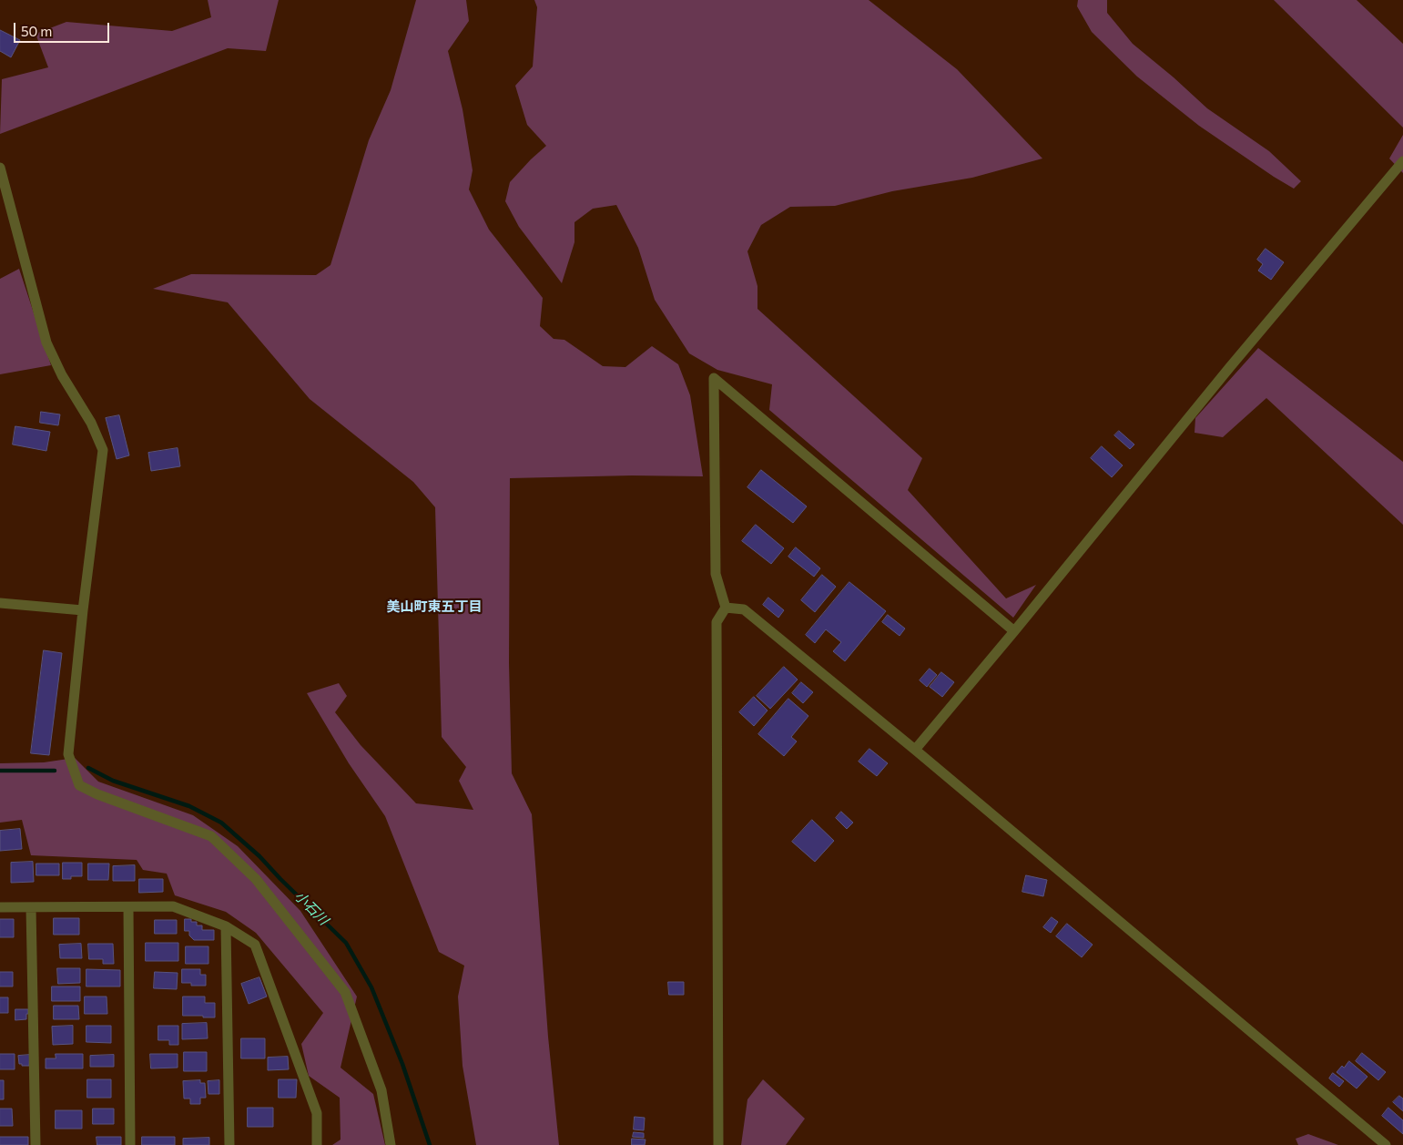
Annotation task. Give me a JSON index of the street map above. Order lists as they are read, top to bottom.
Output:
{
  "districts": ["美山町東五丁目"],
  "water": ["小石川"],
  "scale_bar": "50 m"
}
